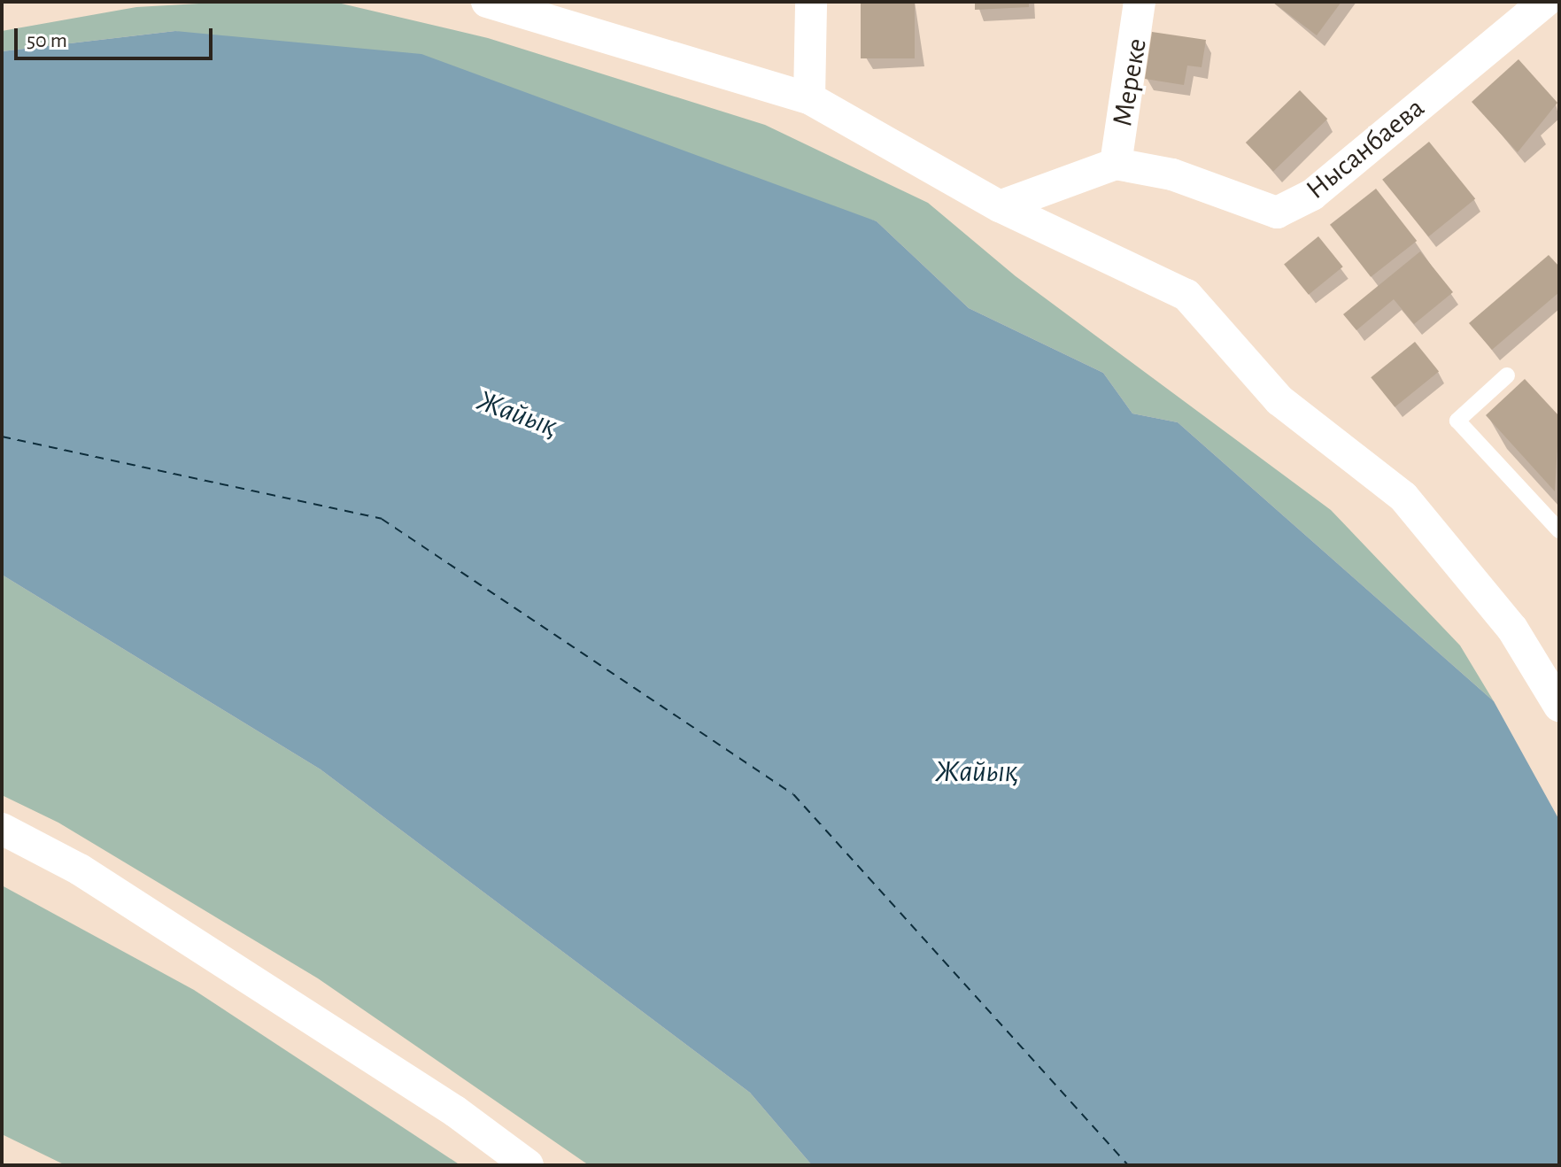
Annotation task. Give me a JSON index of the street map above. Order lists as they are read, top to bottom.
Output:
{
  "streets": {
    "street": ["Мереке", "Нысанбаева"]
  },
  "crossings": [
    ["Мереке", "Нысанбаева"]
  ],
  "water": ["Жайық"],
  "scale_bar": "50 m"
}
